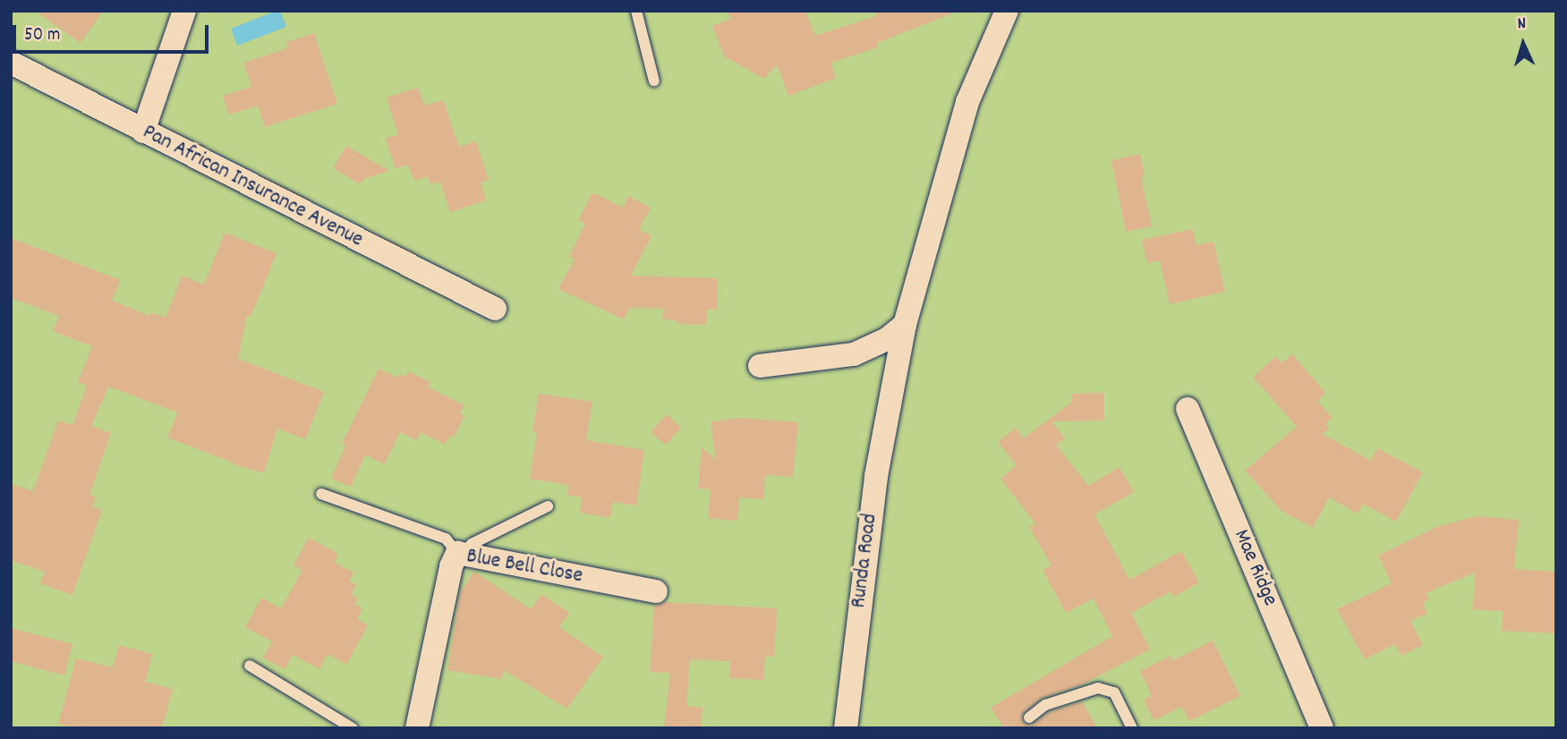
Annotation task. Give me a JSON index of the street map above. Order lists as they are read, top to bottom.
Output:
{
  "streets": {
    "street": [
      "Pan African Insurance Avenue",
      "Runda Road",
      "Blue Bell Close",
      "Mae Ridge"
    ]
  },
  "scale_bar": "50 m",
  "north": "top"
}
